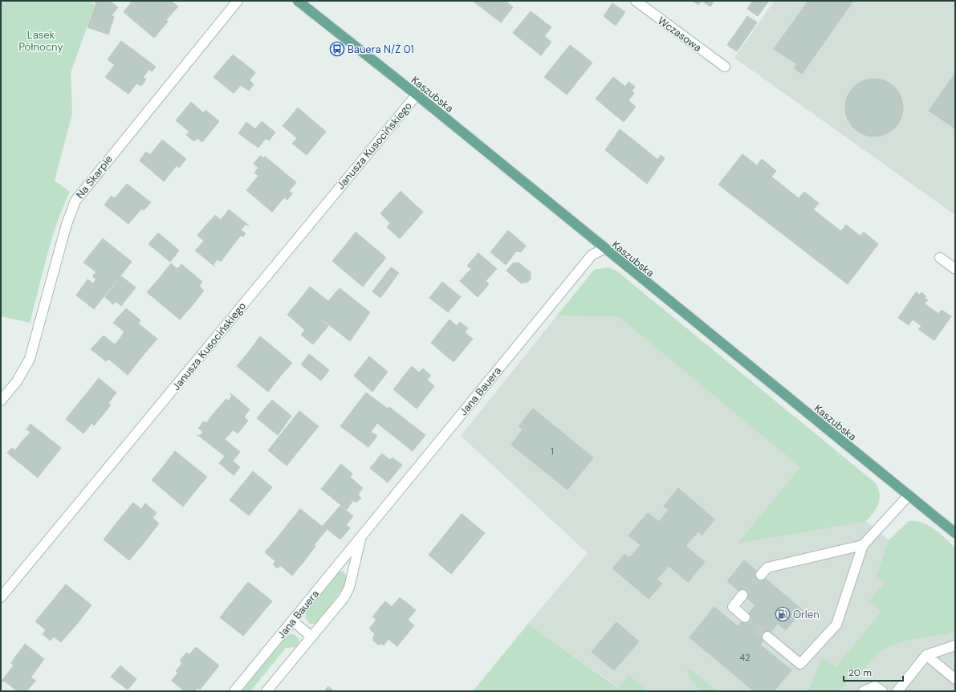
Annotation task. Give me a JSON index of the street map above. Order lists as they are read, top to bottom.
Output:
{
  "streets": {
    "main road": ["Kaszubska"],
    "street": [
      "Wczasowa",
      "Janusza Kusocińskiego",
      "Na Skarpie",
      "Jana Bauera"
    ]
  },
  "crossings": [
    ["Kaszubska", "Janusza Kusocińskiego"],
    ["Kaszubska", "Jana Bauera"]
  ],
  "parks": ["Lasek Północny"],
  "places": {
    "bus stop": ["Bauera N/Ż 01"],
    "fuel station": ["Orlen"]
  },
  "house_numbers": ["1", "42"],
  "scale_bar": "20 m"
}
